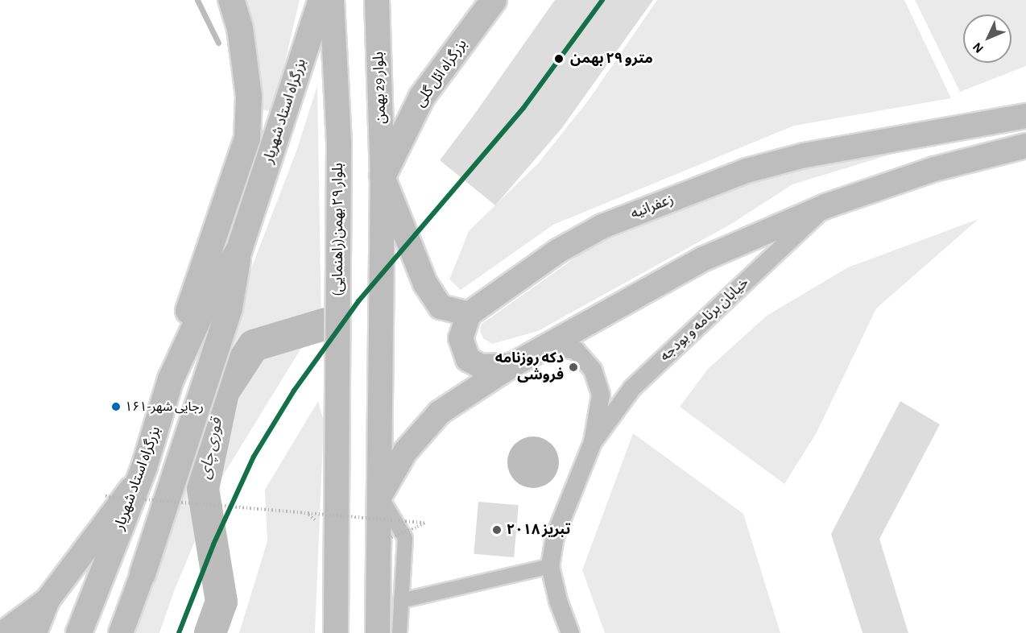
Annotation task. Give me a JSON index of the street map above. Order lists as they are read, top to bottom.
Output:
{
  "streets": {
    "highway": ["بزرگراه ائل گلی", "بزرگراه استاد شهریار"],
    "main road": ["بلوار 29 بهمن", "زعفرانیه", "بلوار ٢٩ بهمن(راهنمایی)"],
    "street": ["خیابان برنامه و بودجه"]
  },
  "crossings": [
    ["بزرگراه ائل گلی", "بلوار 29 بهمن"]
  ],
  "water": ["قوری چای"],
  "places": [
    "مترو ۲۹ بهمن",
    "دکه روزنامه فروشی",
    "۱۶۱-رجایی شهر",
    "تبریز ۲۰۱۸"
  ],
  "north": "bottom left"
}
